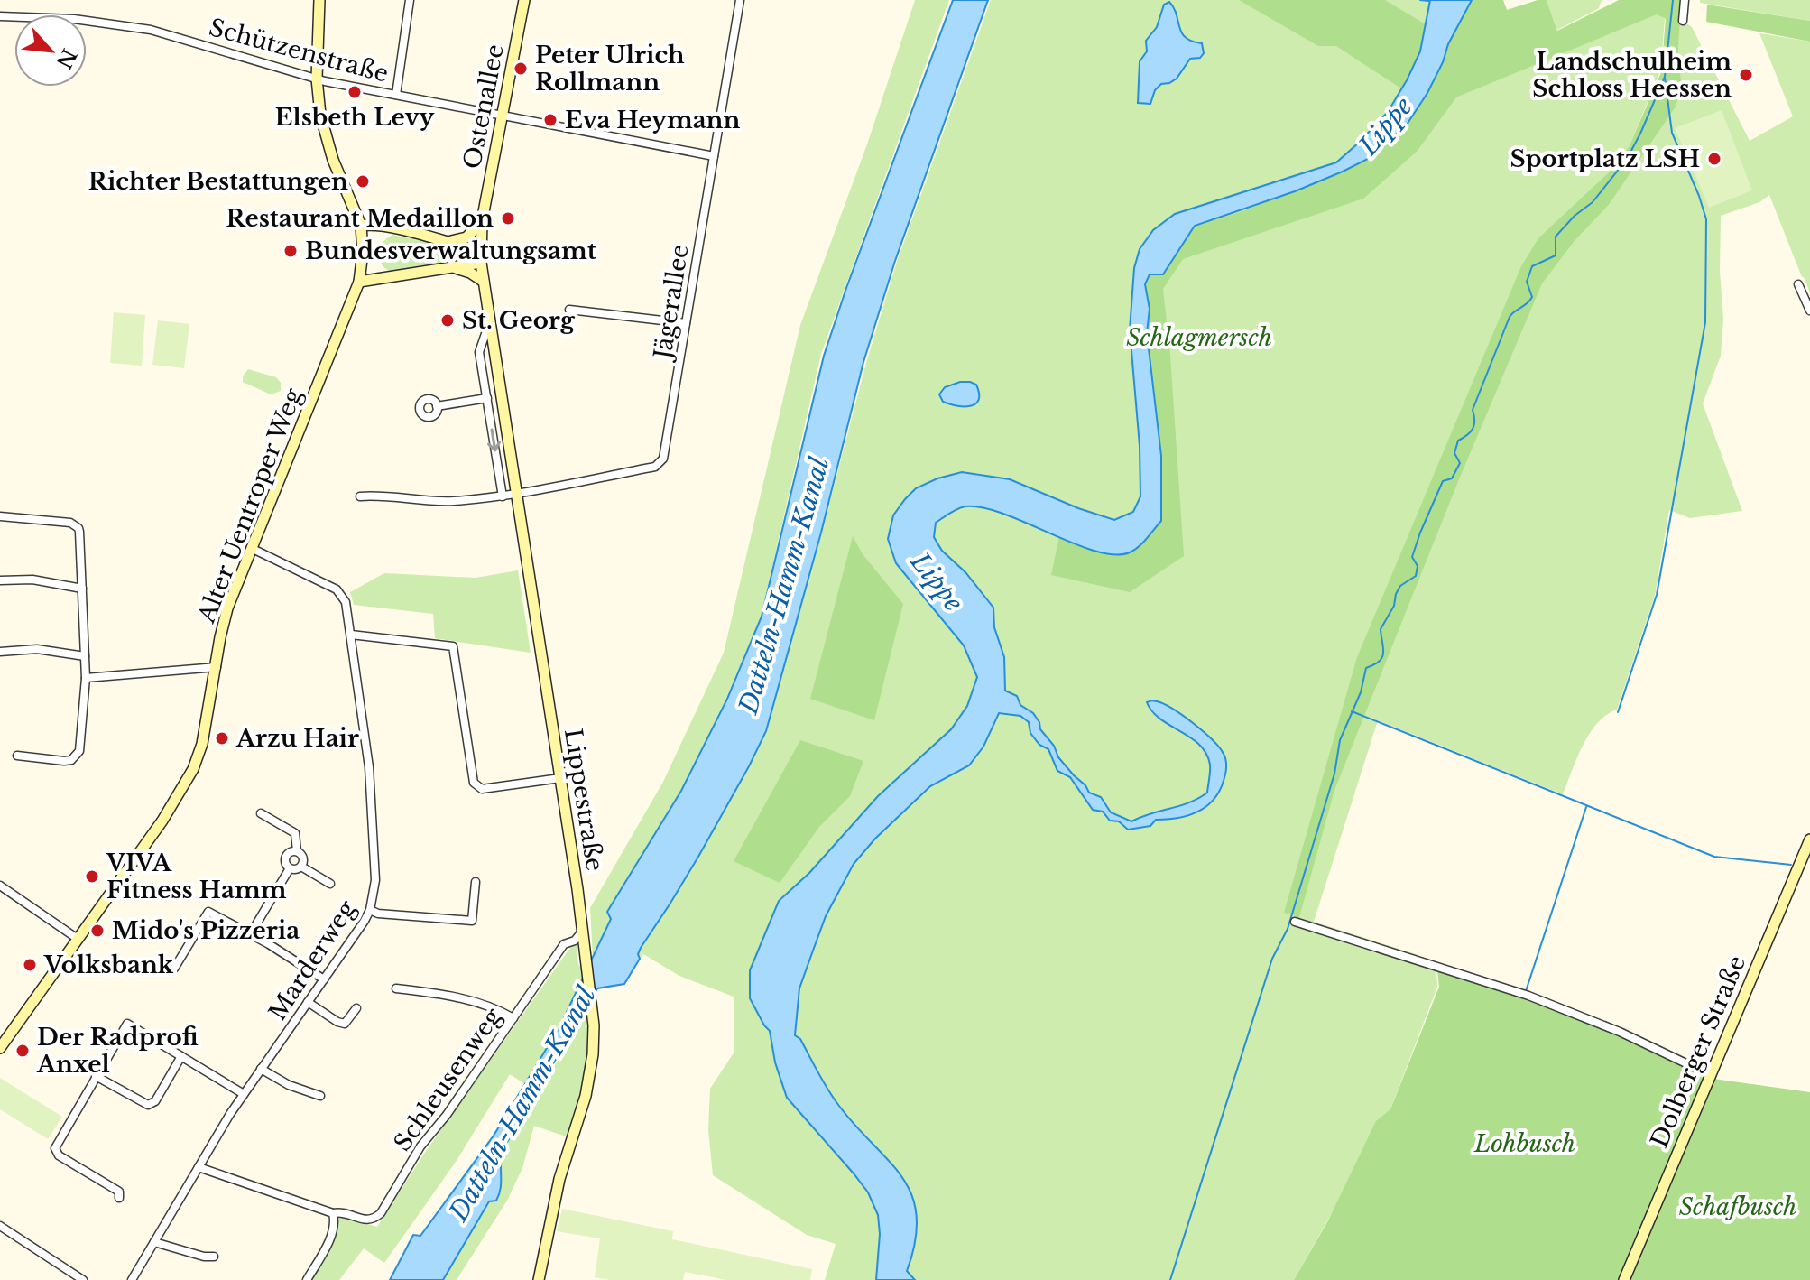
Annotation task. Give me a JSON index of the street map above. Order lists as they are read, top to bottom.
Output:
{
  "streets": {
    "main road": [
      "Ostenallee",
      "Alter Uentroper Weg",
      "Lippestraße",
      "Dolberger Straße"
    ],
    "street": [
      "Schützenstraße",
      "Jägerallee",
      "Marderweg",
      "Schleusenweg"
    ]
  },
  "crossings": [
    ["Schützenstraße", "Ostenallee"],
    ["Schützenstraße", "Jägerallee"],
    ["Ostenallee", "Lippestraße"],
    ["Jägerallee", "Lippestraße"],
    ["Alter Uentroper Weg", "Marderweg"],
    ["Lippestraße", "Schleusenweg"],
    ["Marderweg", "Schleusenweg"]
  ],
  "water": ["Lippe", "Datteln-Hamm-Kanal"],
  "parks": ["Schlagmersch", "Lohbusch", "Schafbusch"],
  "places": [
    "Peter Ulrich Rollmann",
    "Landschulheim Schloss Heessen",
    "Elsbeth Levy",
    "Eva Heymann",
    "Sportplatz LSH",
    "Richter Bestattungen",
    "Restaurant Medaillon",
    "Bundesverwaltungsamt",
    "St. Georg",
    "Arzu Hair",
    "VIVA Fitness Hamm",
    "Mido's Pizzeria",
    "Volksbank",
    "Der Radprofi Anxel"
  ],
  "north": "bottom right"
}
